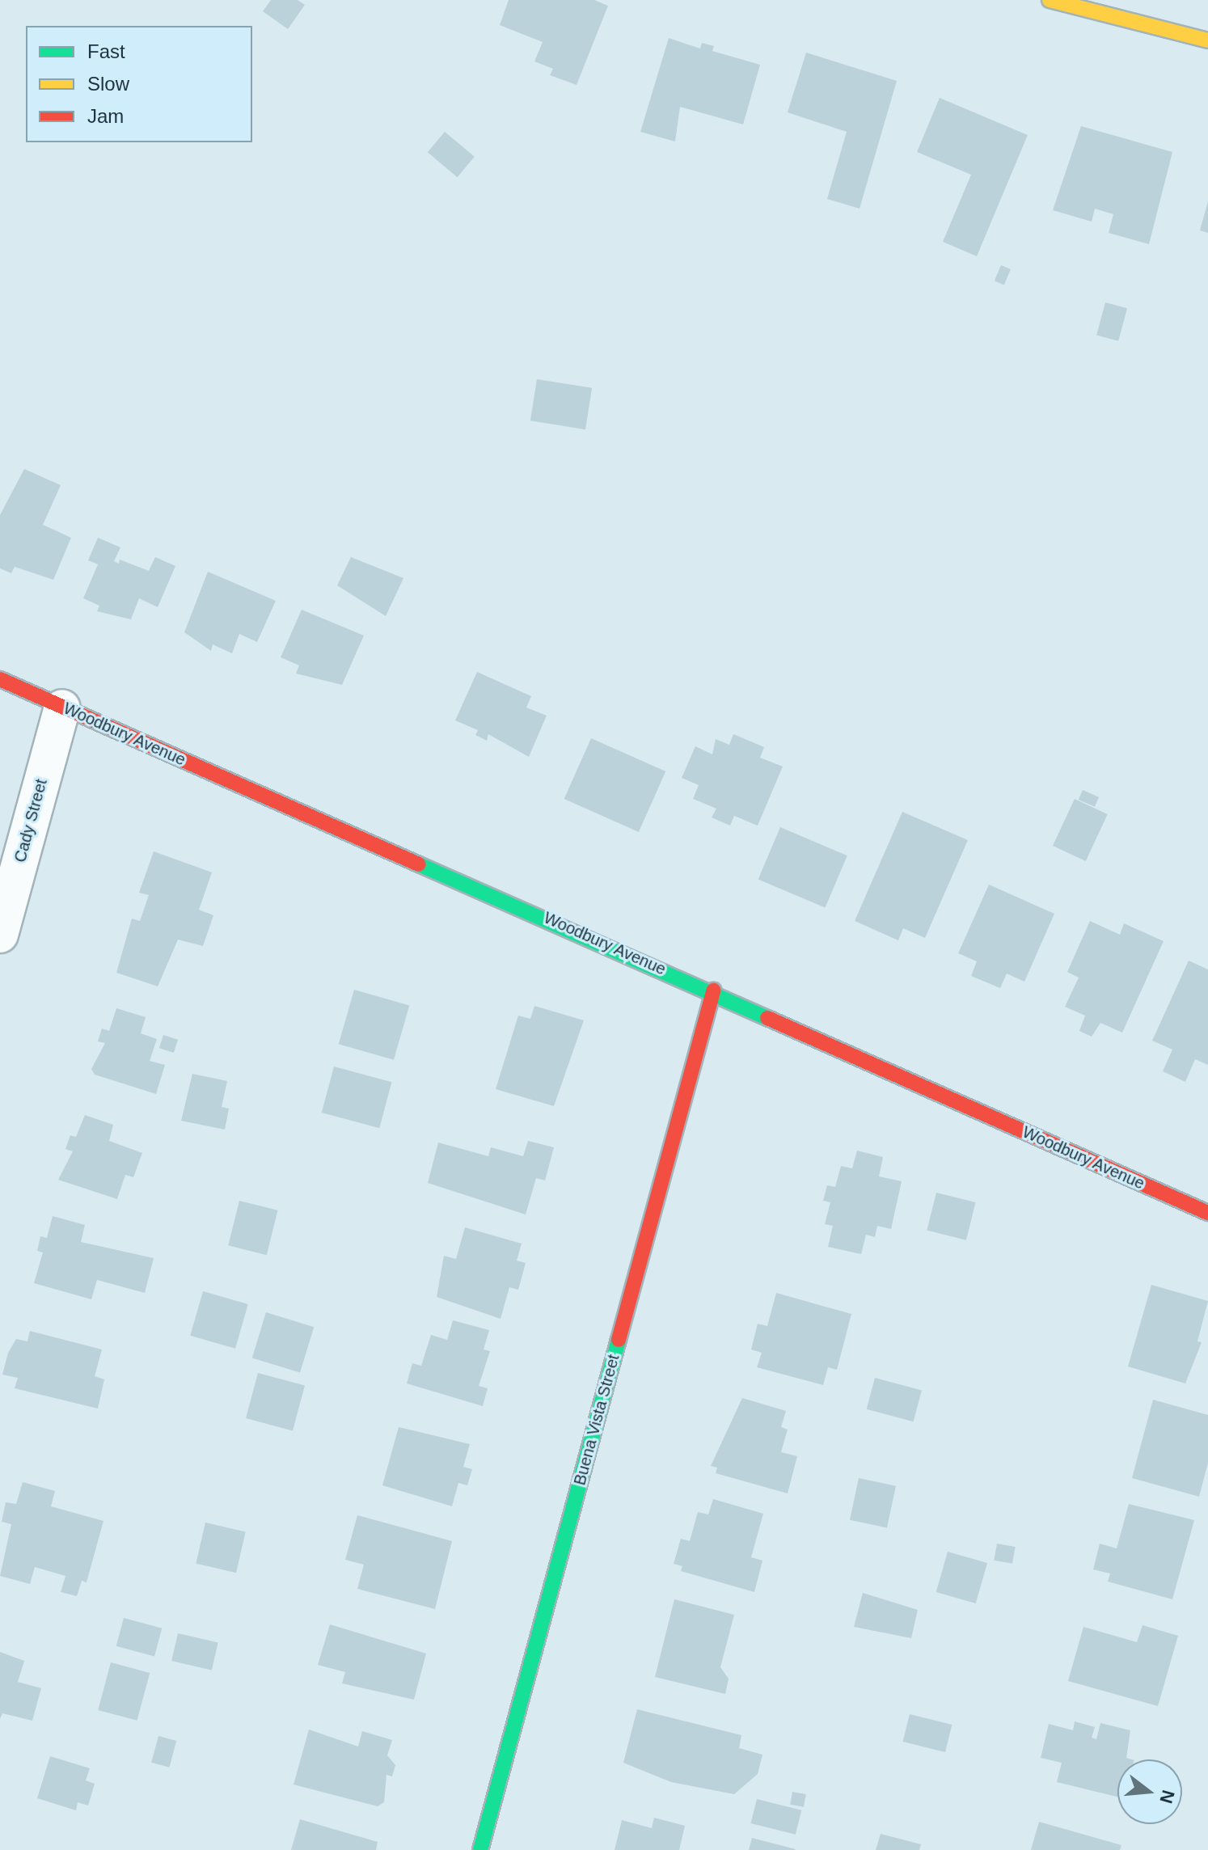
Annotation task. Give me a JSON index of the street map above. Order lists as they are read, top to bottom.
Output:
{
  "streets": {
    "street": ["Woodbury Avenue", "Cady Street", "Buena Vista Street"]
  },
  "crossings": [
    ["Woodbury Avenue", "Cady Street"],
    ["Woodbury Avenue", "Buena Vista Street"]
  ],
  "legend": ["Fast", "Slow", "Jam"],
  "north": "right"
}
